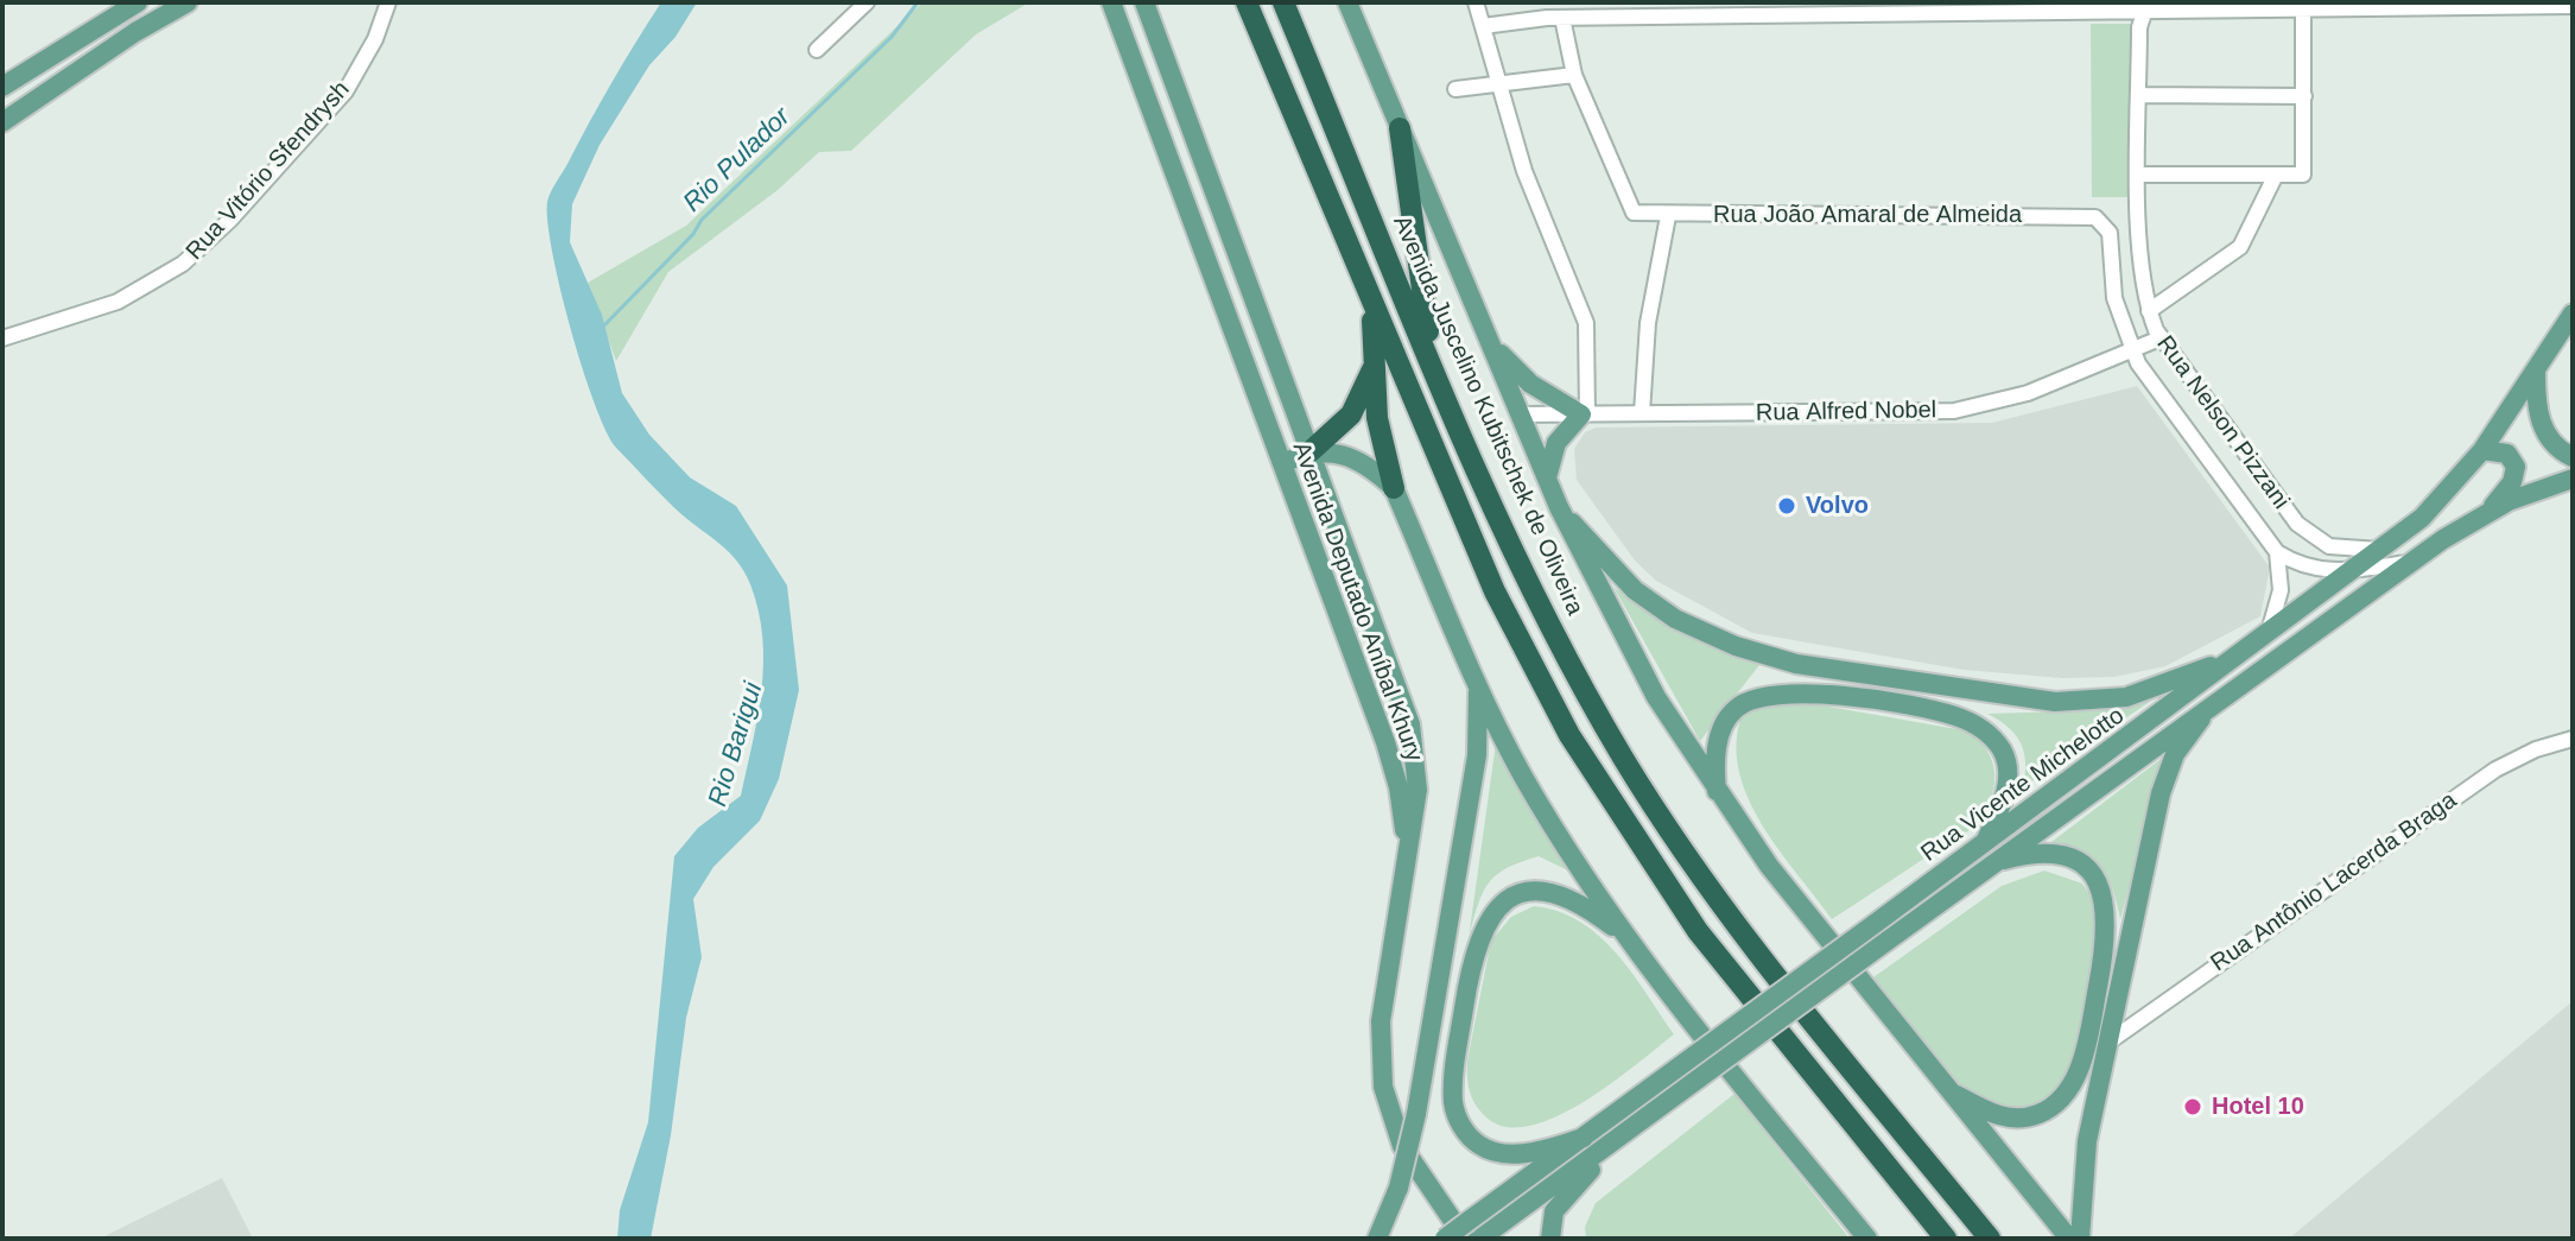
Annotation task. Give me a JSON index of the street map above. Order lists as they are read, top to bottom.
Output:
{
  "streets": {
    "highway": ["Avenida Juscelino Kubitschek de Oliveira"],
    "main road": ["Avenida Deputado Aníbal Khury", "Rua Vicente Michelotto"],
    "street": [
      "Rua Vitório Sfendrysh",
      "Rua João Amaral de Almeida",
      "Rua Alfred Nobel",
      "Rua Nelson Pizzani",
      "Rua Antônio Lacerda Braga"
    ]
  },
  "crossings": [
    ["Rua João Amaral de Almeida", "Rua Nelson Pizzani"],
    ["Rua Alfred Nobel", "Rua Nelson Pizzani"],
    ["Rua Nelson Pizzani", "Rua Vicente Michelotto"]
  ],
  "water": ["Rio Pulador", "Rio Barigui"],
  "places": ["Volvo", "Hotel 10"]
}
